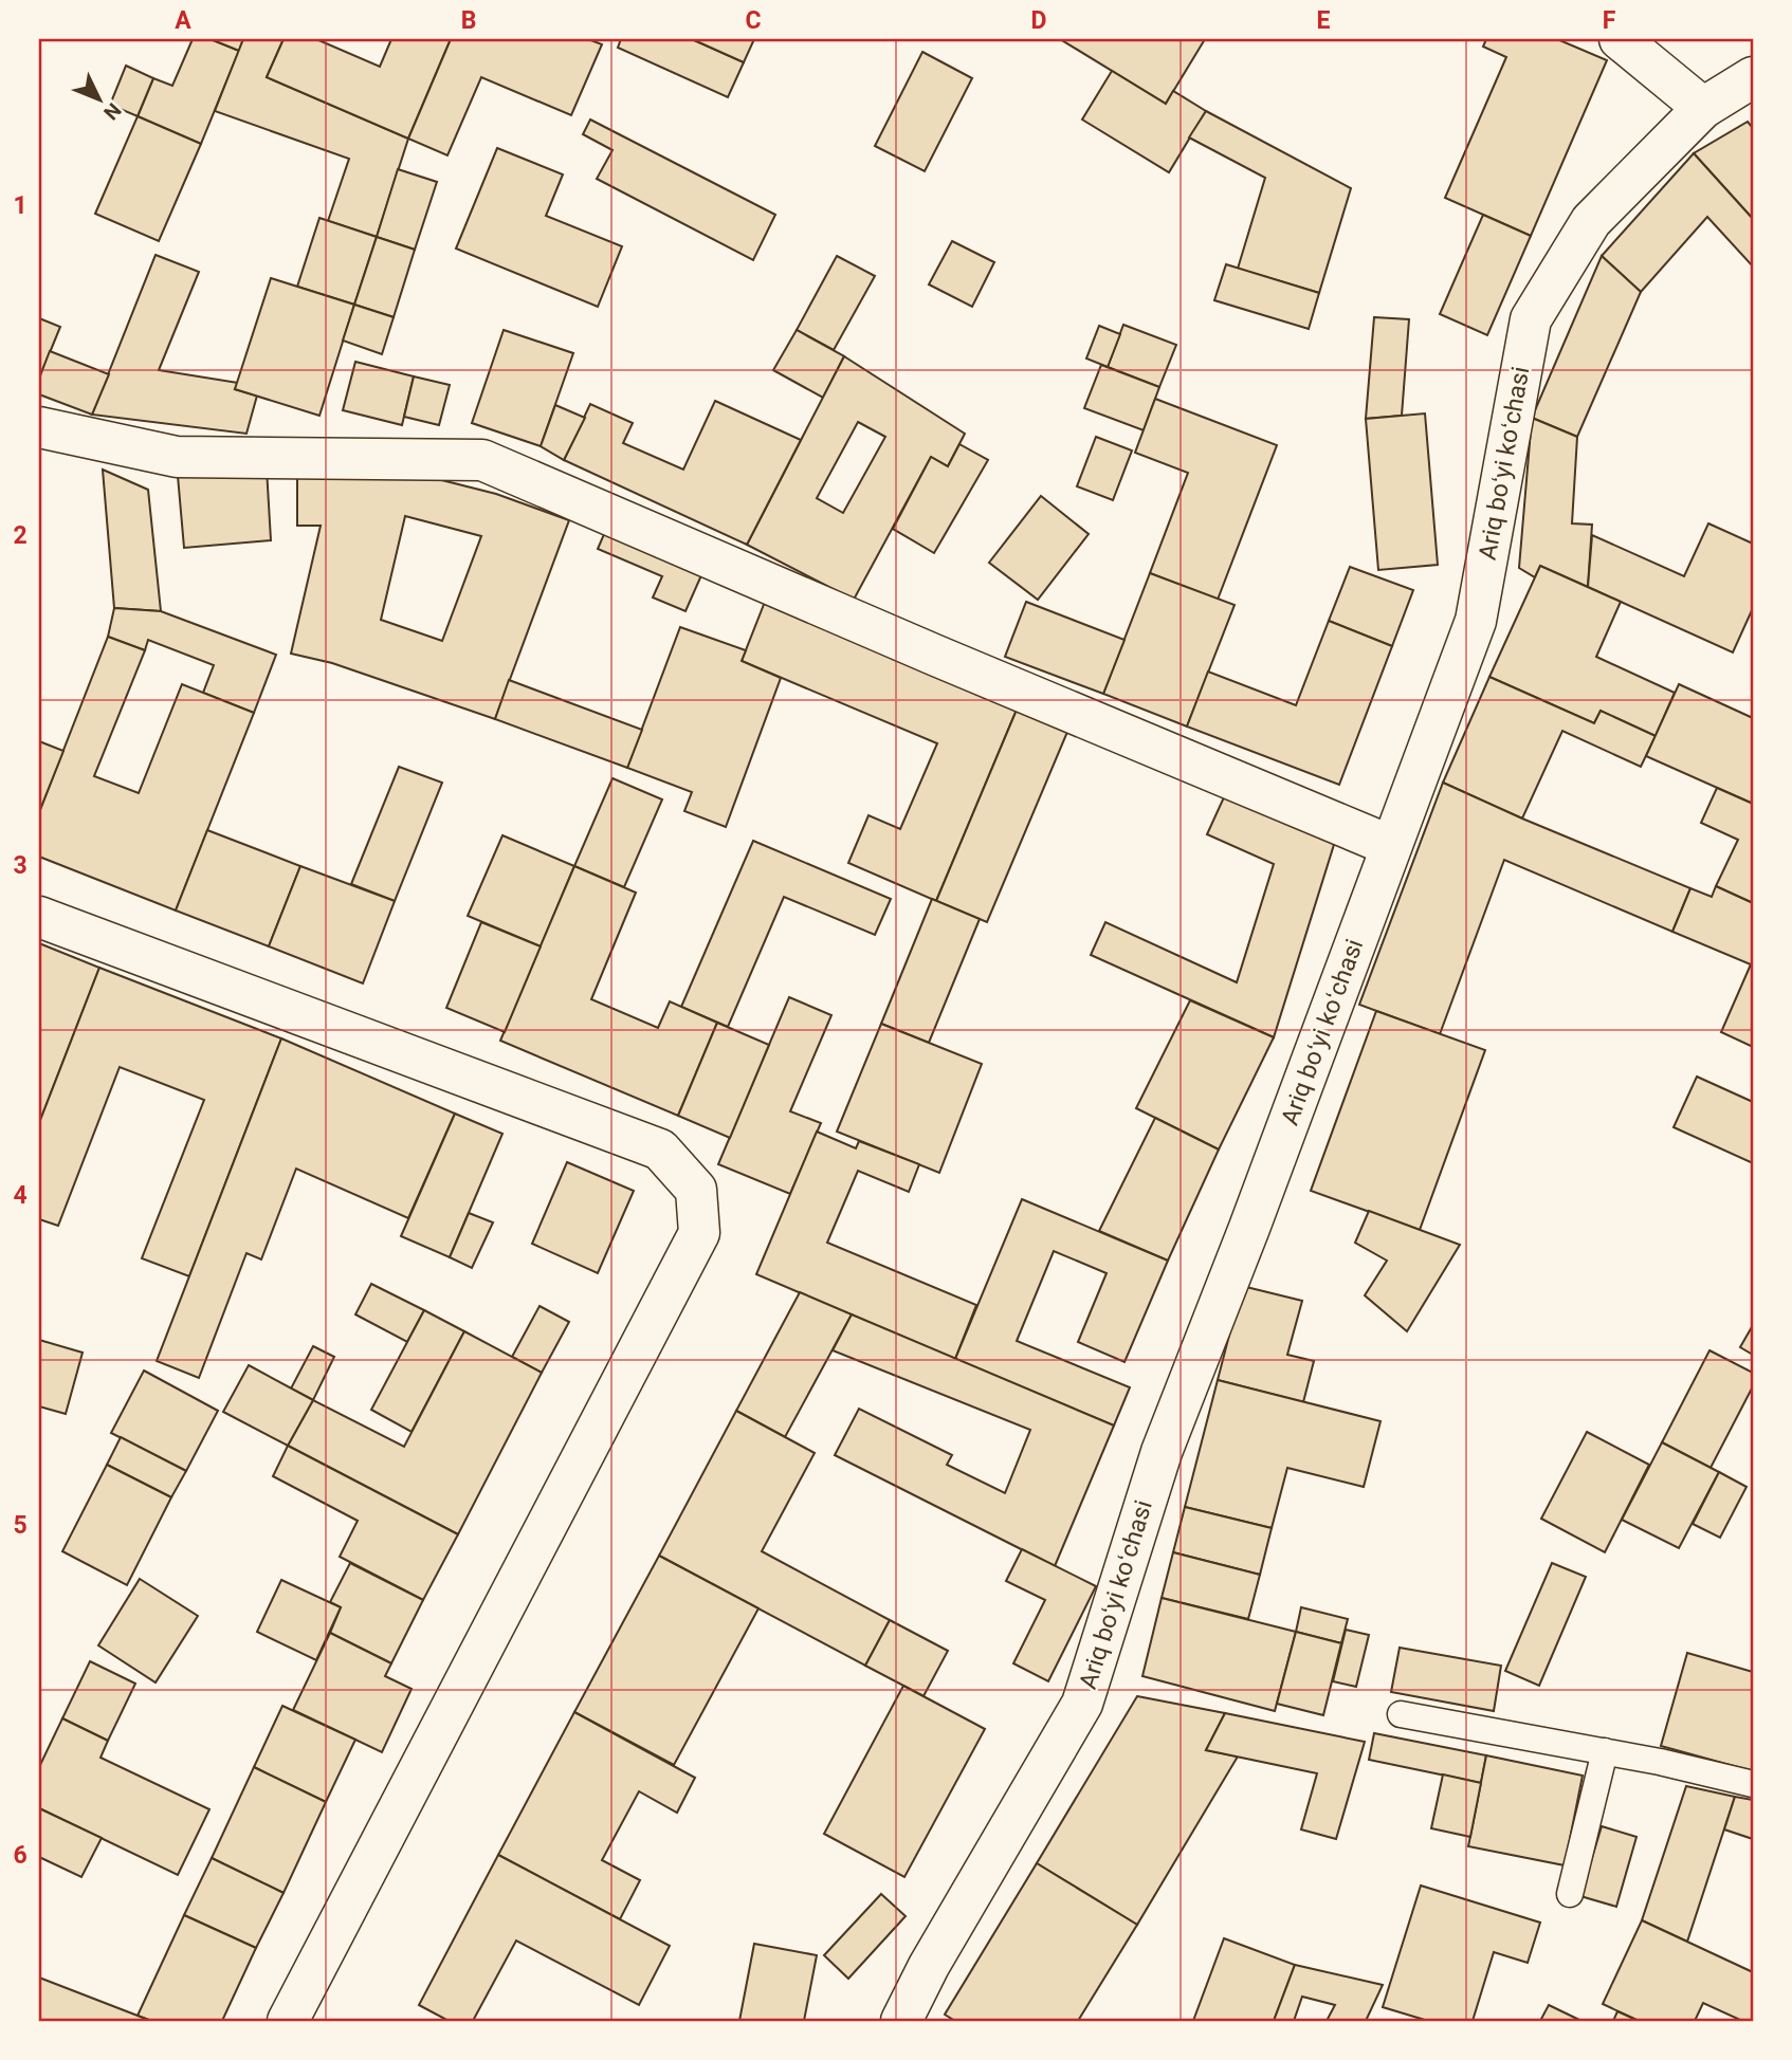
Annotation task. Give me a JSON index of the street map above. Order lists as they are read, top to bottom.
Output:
{
  "streets": {
    "street": ["Ariq boʻyi koʻchasi"]
  },
  "north": "bottom right",
  "grid": {
    "columns": [
      "A",
      "B",
      "C",
      "D",
      "E",
      "F"
    ],
    "rows": [
      "1",
      "2",
      "3",
      "4",
      "5",
      "6"
    ]
  }
}
